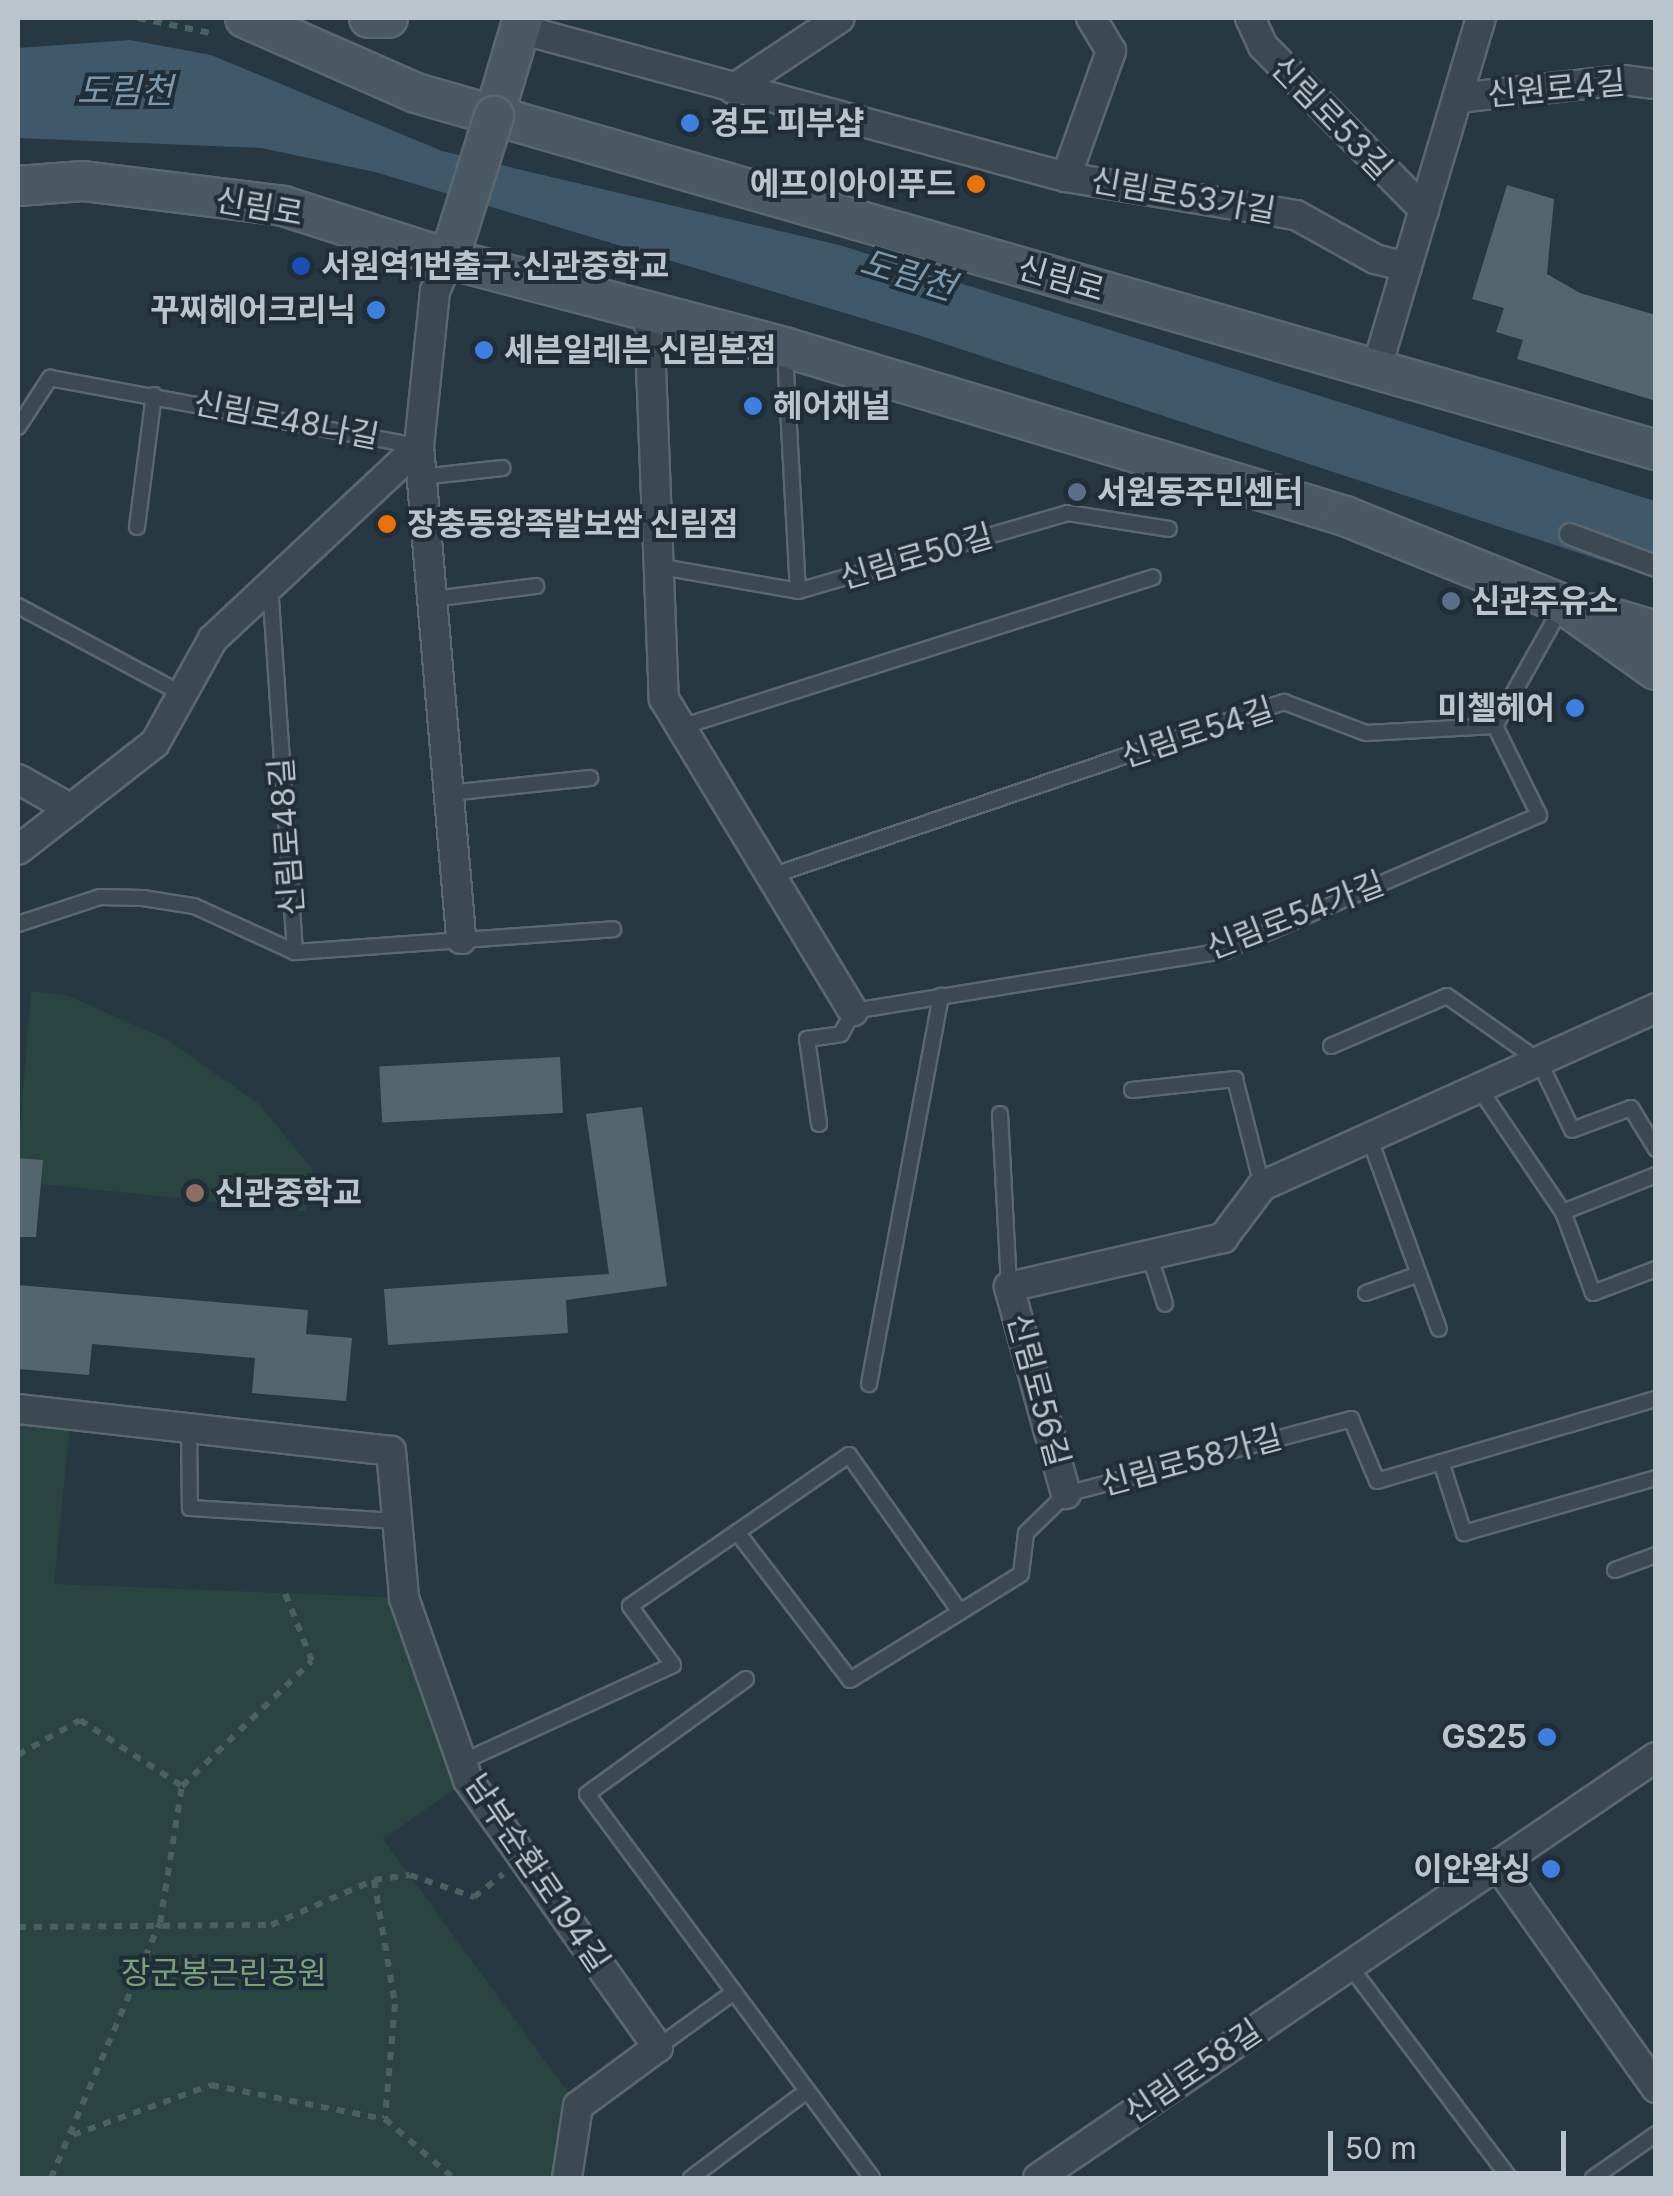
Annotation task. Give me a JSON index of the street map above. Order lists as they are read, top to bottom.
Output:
{
  "streets": {
    "main road": ["신림로"],
    "street": [
      "신원로4길",
      "신림로53길",
      "신림로53가길",
      "신림로56길",
      "남부순환로194길",
      "신림로58길"
    ],
    "lane": [
      "신림로48나길",
      "신림로50길",
      "신림로54길",
      "신림로48길",
      "신림로54가길",
      "신림로58가길"
    ]
  },
  "crossings": [
    ["신원로4길", "신림로53길"],
    ["신림로53길", "신림로53가길"],
    ["신림로53길", "신림로"],
    ["신림로54길", "신림로54가길"],
    ["신림로56길", "신림로58가길"]
  ],
  "water": ["도림천"],
  "parks": ["장군봉근린공원"],
  "places": [
    "경도 피부샵",
    "에프이아이푸드",
    "서원역1번출구.신관중학교",
    "꾸찌헤어크리닉",
    "세븐일레븐 신림본점",
    "헤어채널",
    "서원동주민센터",
    "장충동왕족발보쌈 신림점",
    "신관주유소",
    "미첼헤어",
    "신관중학교",
    "GS25",
    "이안왁싱"
  ],
  "scale_bar": "50 m"
}
